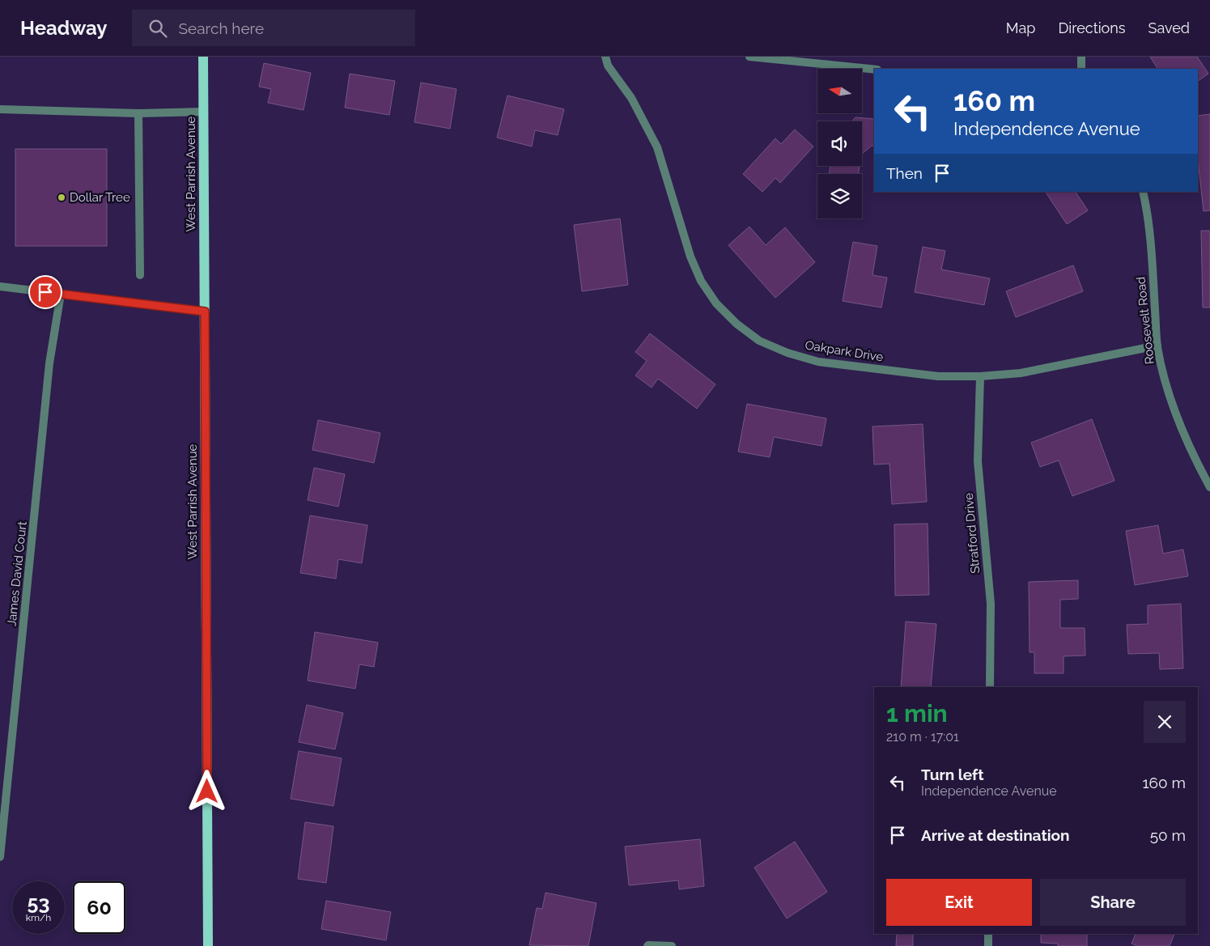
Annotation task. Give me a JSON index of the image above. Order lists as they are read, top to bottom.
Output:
{
  "streets": {
    "main road": ["West Parrish Avenue"],
    "street": [
      "Roosevelt Road",
      "Oakpark Drive",
      "Stratford Drive",
      "James David Court"
    ]
  },
  "crossings": [
    ["Roosevelt Road", "Oakpark Drive"],
    ["Oakpark Drive", "Stratford Drive"]
  ],
  "places": ["Dollar Tree"],
  "north": "left",
  "page": {
    "header": "Headway",
    "search": "Search here",
    "nav": ["Map", "Directions", "Saved"],
    "turn": ["160 m", "Independence Avenue"],
    "then": "Then",
    "heading": ["1 min", "210 m · 17:01"],
    "list": [
      {
        "name": "Turn left",
        "note": "Independence Avenue",
        "value": "160 m"
      },
      {
        "name": "Arrive at destination",
        "value": "50 m"
      }
    ],
    "buttons": ["Exit", "Share"],
    "speed": "53 km/h",
    "limit": "60"
  }
}
